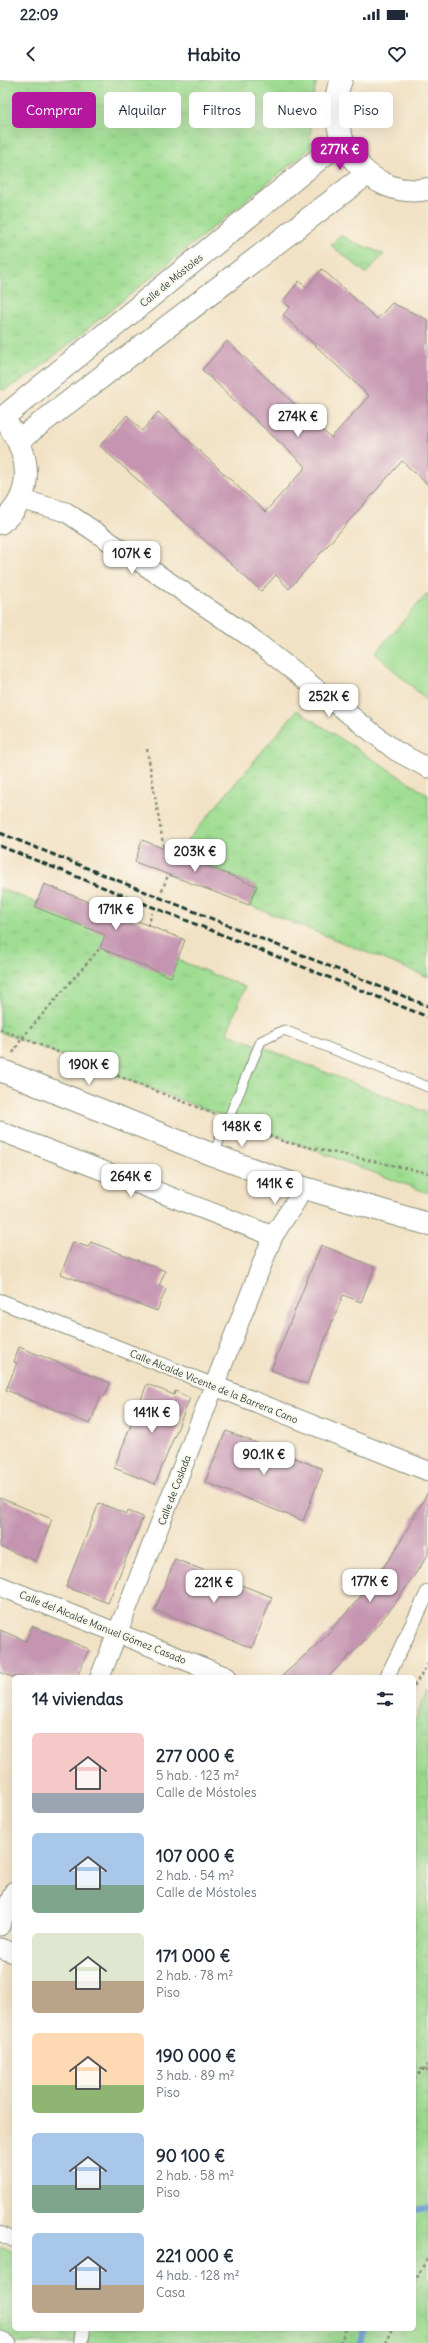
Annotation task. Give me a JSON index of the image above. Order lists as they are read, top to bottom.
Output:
{
  "streets": {
    "main road": ["Calle de Móstoles"],
    "street": ["Calle Alcalde Vicente de la Barrera Cano", "Calle de Coslada", "Calle del Alcalde Manuel Gómez Casado"]
  },
  "crossings": [
    ["Calle Alcalde Vicente de la Barrera Cano", "Calle de Coslada"],
    ["Calle de Coslada", "Calle del Alcalde Manuel Gómez Casado"]
  ],
  "page": {
    "status": "22:09",
    "header": "Habito",
    "chip": [
      "Comprar",
      "Alquilar",
      "Filtros",
      "Nuevo",
      "Piso"
    ],
    "price": [
      "277K €",
      "274K €",
      "107K €",
      "252K €",
      "203K €",
      "171K €",
      "190K €",
      "148K €",
      "264K €",
      "141K €",
      "141K €",
      "90.1K €",
      "177K €",
      "221K €"
    ],
    "heading": "14 viviendas",
    "list": [
      {
        "name": "277 000 €",
        "note": "5 hab. · 123 m² · Calle de Móstoles"
      },
      {
        "name": "107 000 €",
        "note": "2 hab. · 54 m² · Calle de Móstoles"
      },
      {
        "name": "171 000 €",
        "note": "2 hab. · 78 m² · Piso"
      },
      {
        "name": "190 000 €",
        "note": "3 hab. · 89 m² · Piso"
      },
      {
        "name": "90 100 €",
        "note": "2 hab. · 58 m² · Piso"
      },
      {
        "name": "221 000 €",
        "note": "4 hab. · 128 m² · Casa"
      }
    ]
  }
}
